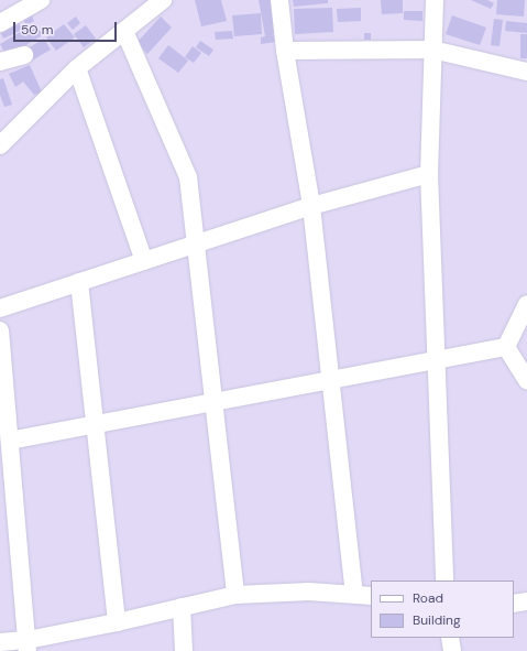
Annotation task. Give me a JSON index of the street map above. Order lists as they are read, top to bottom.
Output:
{
  "legend": ["Road", "Building"],
  "scale_bar": "50 m"
}
